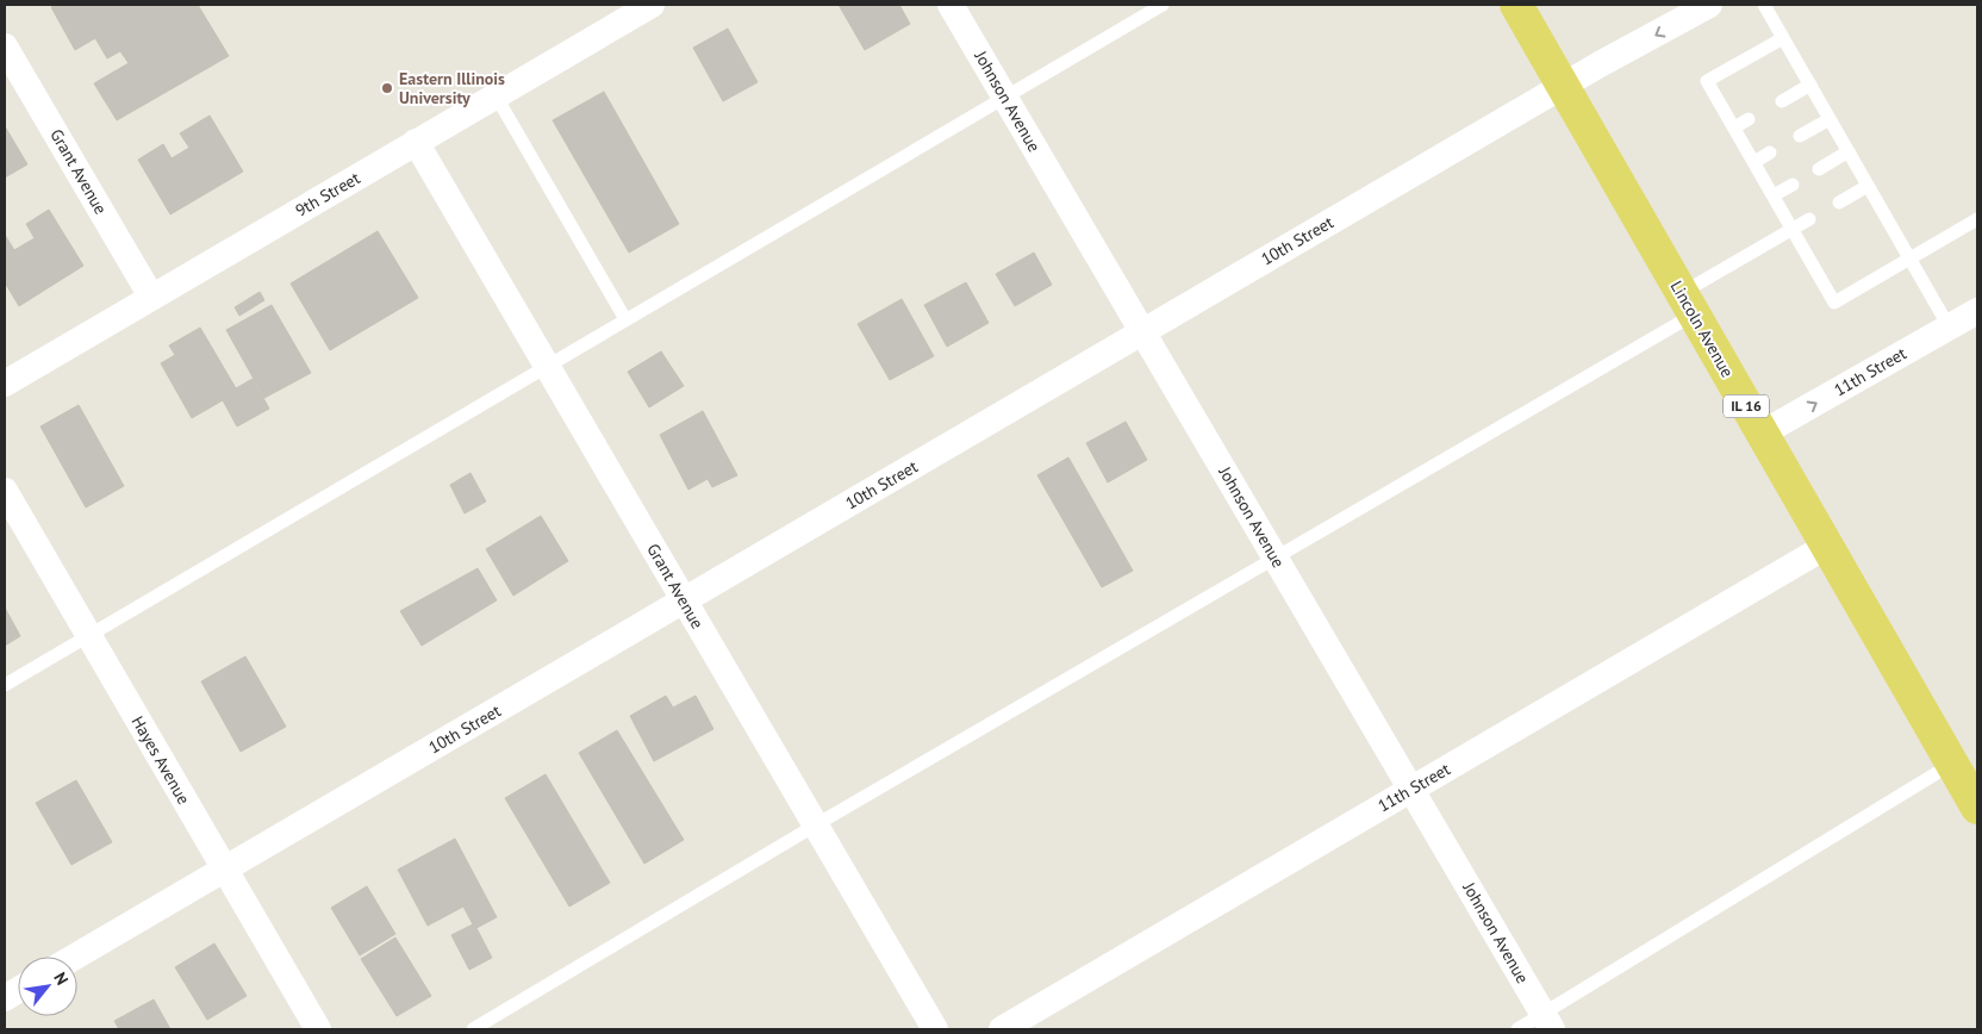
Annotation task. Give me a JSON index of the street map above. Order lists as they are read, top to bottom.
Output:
{
  "streets": {
    "main road": ["Lincoln Avenue", "IL 16"],
    "street": [
      "Johnson Avenue",
      "Grant Avenue",
      "9th Street",
      "10th Street",
      "11th Street",
      "Hayes Avenue"
    ]
  },
  "crossings": [
    ["Johnson Avenue", "10th Street"],
    ["Johnson Avenue", "11th Street"],
    ["Grant Avenue", "9th Street"],
    ["Grant Avenue", "10th Street"],
    ["10th Street", "Lincoln Avenue"],
    ["10th Street", "Hayes Avenue"],
    ["Lincoln Avenue", "11th Street"]
  ],
  "places": ["Eastern Illinois University"],
  "north": "top right"
}
